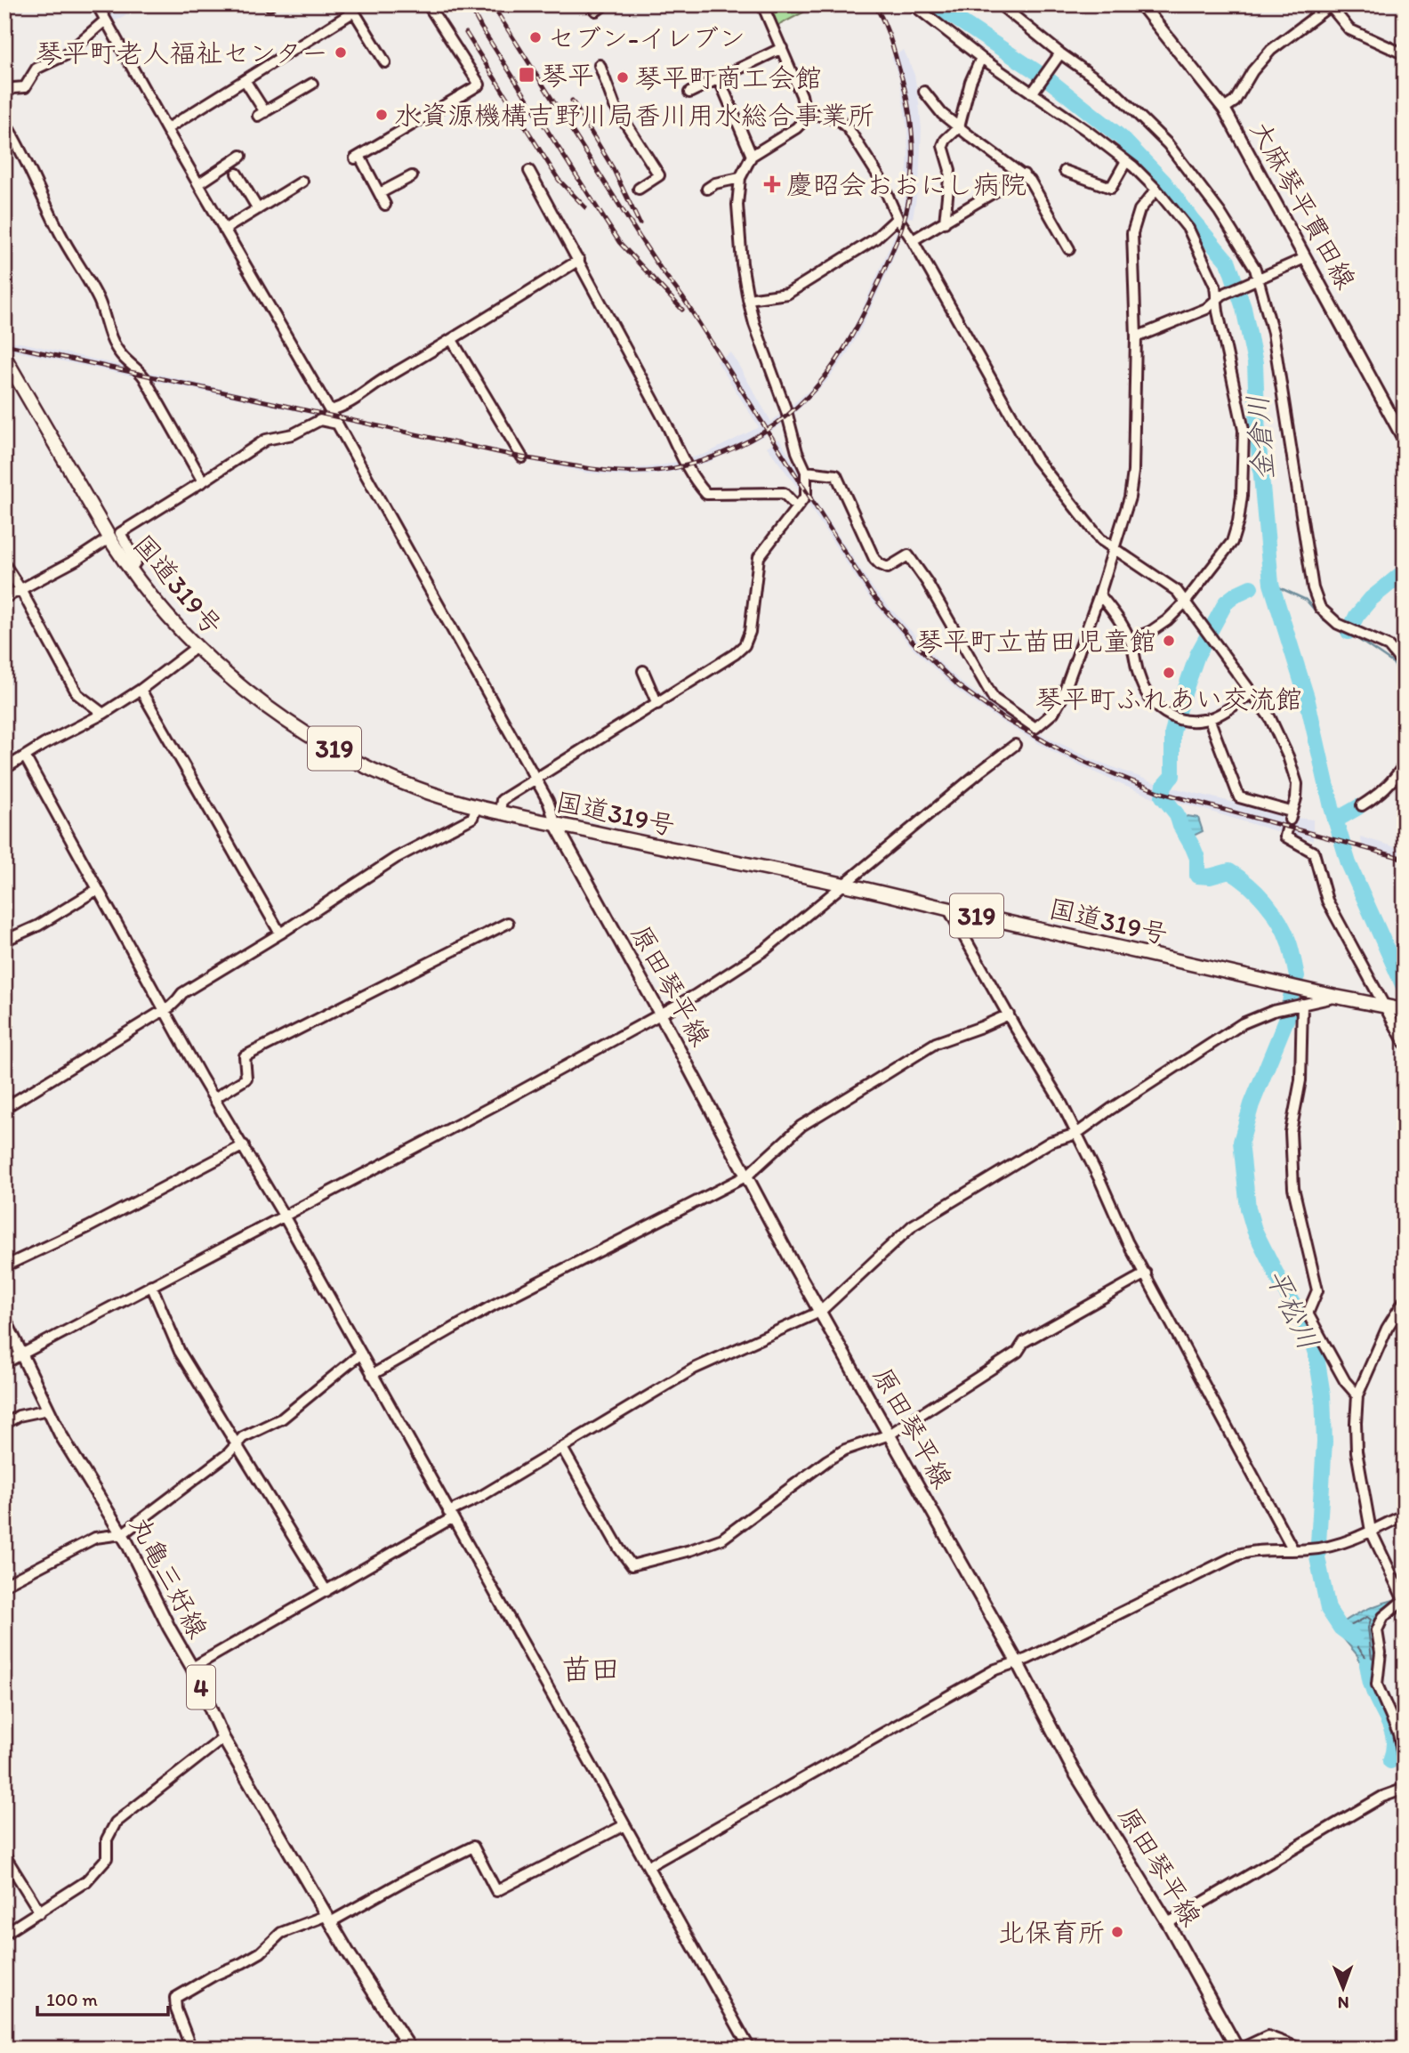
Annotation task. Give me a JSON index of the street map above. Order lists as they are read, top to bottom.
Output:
{
  "streets": {
    "highway": ["国道319号", "319"],
    "main road": [
      "大麻琴平貫田線",
      "原田琴平線",
      "丸亀三好線",
      "4"
    ]
  },
  "crossings": [
    ["国道319号", "原田琴平線"]
  ],
  "districts": ["苗田"],
  "water": ["金倉川", "平松川"],
  "places": {
    "other": [
      "セブン-イレブン",
      "琴平町老人福祉センター",
      "琴平町商工会館",
      "水資源機構吉野川局香川用水総合事業所",
      "琴平町立苗田児童館",
      "琴平町ふれあい交流館",
      "北保育所"
    ],
    "transit": ["琴平"],
    "health": ["慶昭会おおにし病院"]
  },
  "scale_bar": "100 m",
  "north": "bottom"
}
